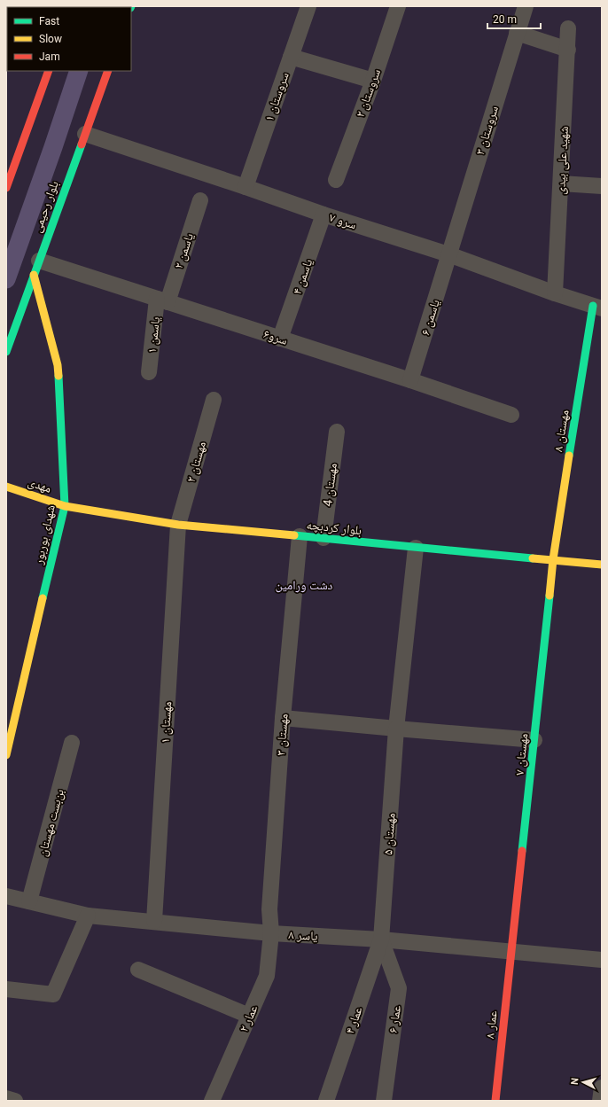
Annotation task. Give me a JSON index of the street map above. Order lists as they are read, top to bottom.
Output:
{
  "streets": {
    "street": [
      "سروستان ۲",
      "سروستان ۱",
      "سروستان ۳",
      "شهید علی بیدی",
      "بلوار رحیمی",
      "سرو ۷",
      "یاسمن ۲",
      "یاسمن ۴",
      "یاسمن ۶",
      "یاسمن ۱",
      "سرو۶",
      "مهستان ۸",
      "مهستان ۲",
      "مهدی",
      "مهستان 4",
      "بلوار کردبچه",
      "شهدای بوربور",
      "مهستان ۱",
      "مهستان ۳",
      "مهستان ۷",
      "بن‌بست مهستان",
      "مهستان ۵",
      "یاسر ۸",
      "عمار ۲",
      "عمار ۶",
      "عمار ۴",
      "عمار ۸"
    ]
  },
  "crossings": [
    ["سروستان ۱", "سرو ۷"],
    ["سروستان ۳", "سرو ۷"],
    ["سروستان ۳", "یاسمن ۶"],
    ["شهید علی بیدی", "سرو ۷"],
    ["بلوار رحیمی", "سرو ۷"],
    ["بلوار رحیمی", "سرو۶"],
    ["بلوار رحیمی", "شهدای بوربور"],
    ["سرو ۷", "یاسمن ۴"],
    ["سرو ۷", "یاسمن ۶"],
    ["سرو ۷", "مهستان ۸"],
    ["یاسمن ۲", "یاسمن ۱"],
    ["یاسمن ۲", "سرو۶"],
    ["یاسمن ۴", "سرو۶"],
    ["یاسمن ۶", "سرو۶"],
    ["یاسمن ۱", "سرو۶"],
    ["سرو۶", "شهدای بوربور"],
    ["مهستان ۸", "بلوار کردبچه"],
    ["مهستان ۸", "مهستان ۷"],
    ["مهستان ۲", "بلوار کردبچه"],
    ["مهستان ۲", "مهستان ۱"],
    ["مهدی", "بلوار کردبچه"],
    ["مهدی", "شهدای بوربور"],
    ["مهستان 4", "بلوار کردبچه"],
    ["بلوار کردبچه", "شهدای بوربور"],
    ["بلوار کردبچه", "مهستان ۱"],
    ["بلوار کردبچه", "مهستان ۳"],
    ["بلوار کردبچه", "مهستان ۷"],
    ["بلوار کردبچه", "مهستان ۵"],
    ["مهستان ۱", "یاسر ۸"],
    ["مهستان ۳", "یاسر ۸"],
    ["مهستان ۳", "عمار ۲"],
    ["مهستان ۷", "یاسر ۸"],
    ["مهستان ۷", "عمار ۸"],
    ["بن‌بست مهستان", "یاسر ۸"],
    ["مهستان ۵", "یاسر ۸"],
    ["مهستان ۵", "عمار ۶"],
    ["مهستان ۵", "عمار ۴"],
    ["یاسر ۸", "عمار ۲"],
    ["یاسر ۸", "عمار ۶"],
    ["یاسر ۸", "عمار ۴"],
    ["یاسر ۸", "عمار ۸"],
    ["عمار ۶", "عمار ۴"]
  ],
  "parks": ["دشت ورامین"],
  "legend": ["Fast", "Slow", "Jam"],
  "scale_bar": "20 m",
  "north": "left"
}
